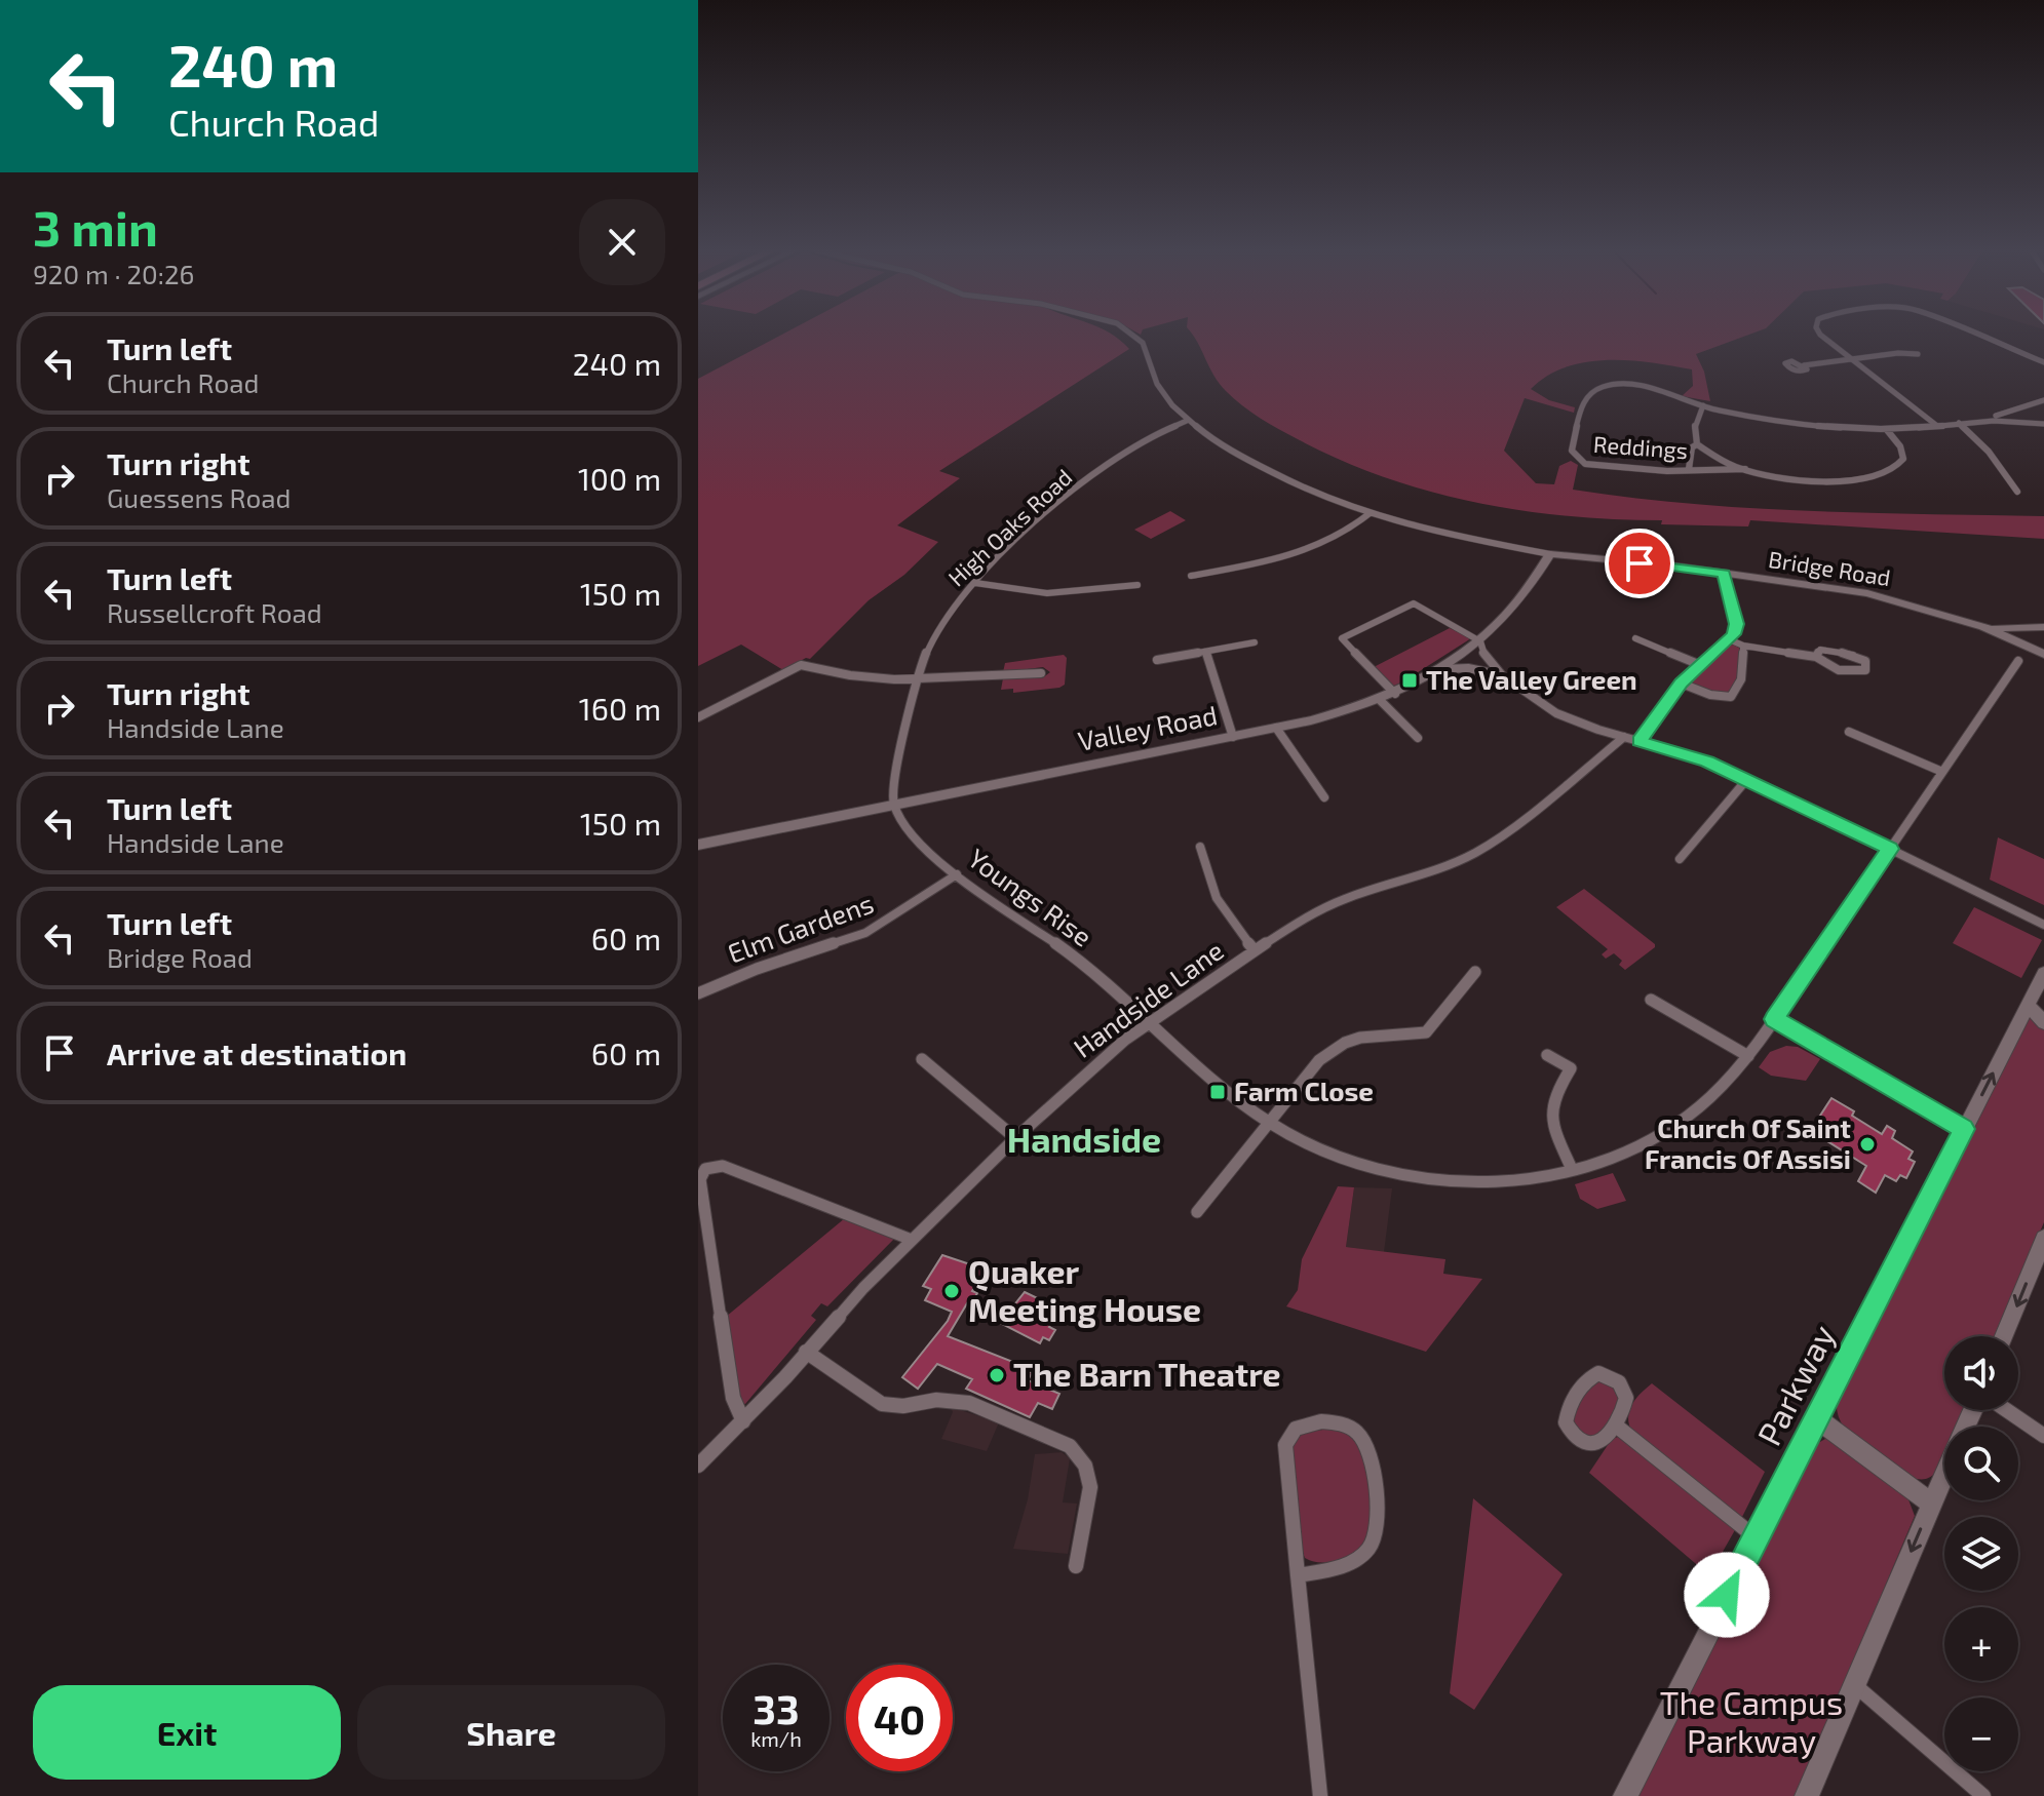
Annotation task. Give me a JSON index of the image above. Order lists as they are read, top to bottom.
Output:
{
  "streets": {
    "main road": ["Bridge Road", "Valley Road", "Parkway"],
    "street": [
      "Reddings",
      "High Oaks Road",
      "Youngs Rise",
      "Elm Gardens",
      "Handside Lane"
    ]
  },
  "crossings": [
    ["High Oaks Road", "Valley Road"],
    ["High Oaks Road", "Youngs Rise"],
    ["Bridge Road", "Valley Road"],
    ["Valley Road", "Youngs Rise"],
    ["Youngs Rise", "Elm Gardens"],
    ["Youngs Rise", "Handside Lane"]
  ],
  "districts": ["Handside"],
  "parks": ["The Campus Parkway"],
  "places": {
    "transit": ["The Valley Green", "Farm Close"],
    "other": ["Church Of Saint Francis Of Assisi", "Quaker Meeting House", "The Barn Theatre"]
  },
  "page": {
    "turn": ["240 m", "Church Road"],
    "heading": ["3 min", "920 m · 20:26"],
    "list": [
      {
        "name": "Turn left",
        "note": "Church Road",
        "value": "240 m"
      },
      {
        "name": "Turn right",
        "note": "Guessens Road",
        "value": "100 m"
      },
      {
        "name": "Turn left",
        "note": "Russellcroft Road",
        "value": "150 m"
      },
      {
        "name": "Turn right",
        "note": "Handside Lane",
        "value": "160 m"
      },
      {
        "name": "Turn left",
        "note": "Handside Lane",
        "value": "150 m"
      },
      {
        "name": "Turn left",
        "note": "Bridge Road",
        "value": "60 m"
      },
      {
        "name": "Arrive at destination",
        "value": "60 m"
      }
    ],
    "map_buttons": ["+", "−"],
    "speed": "33 km/h",
    "limit": "40",
    "buttons": ["Exit", "Share"]
  }
}
